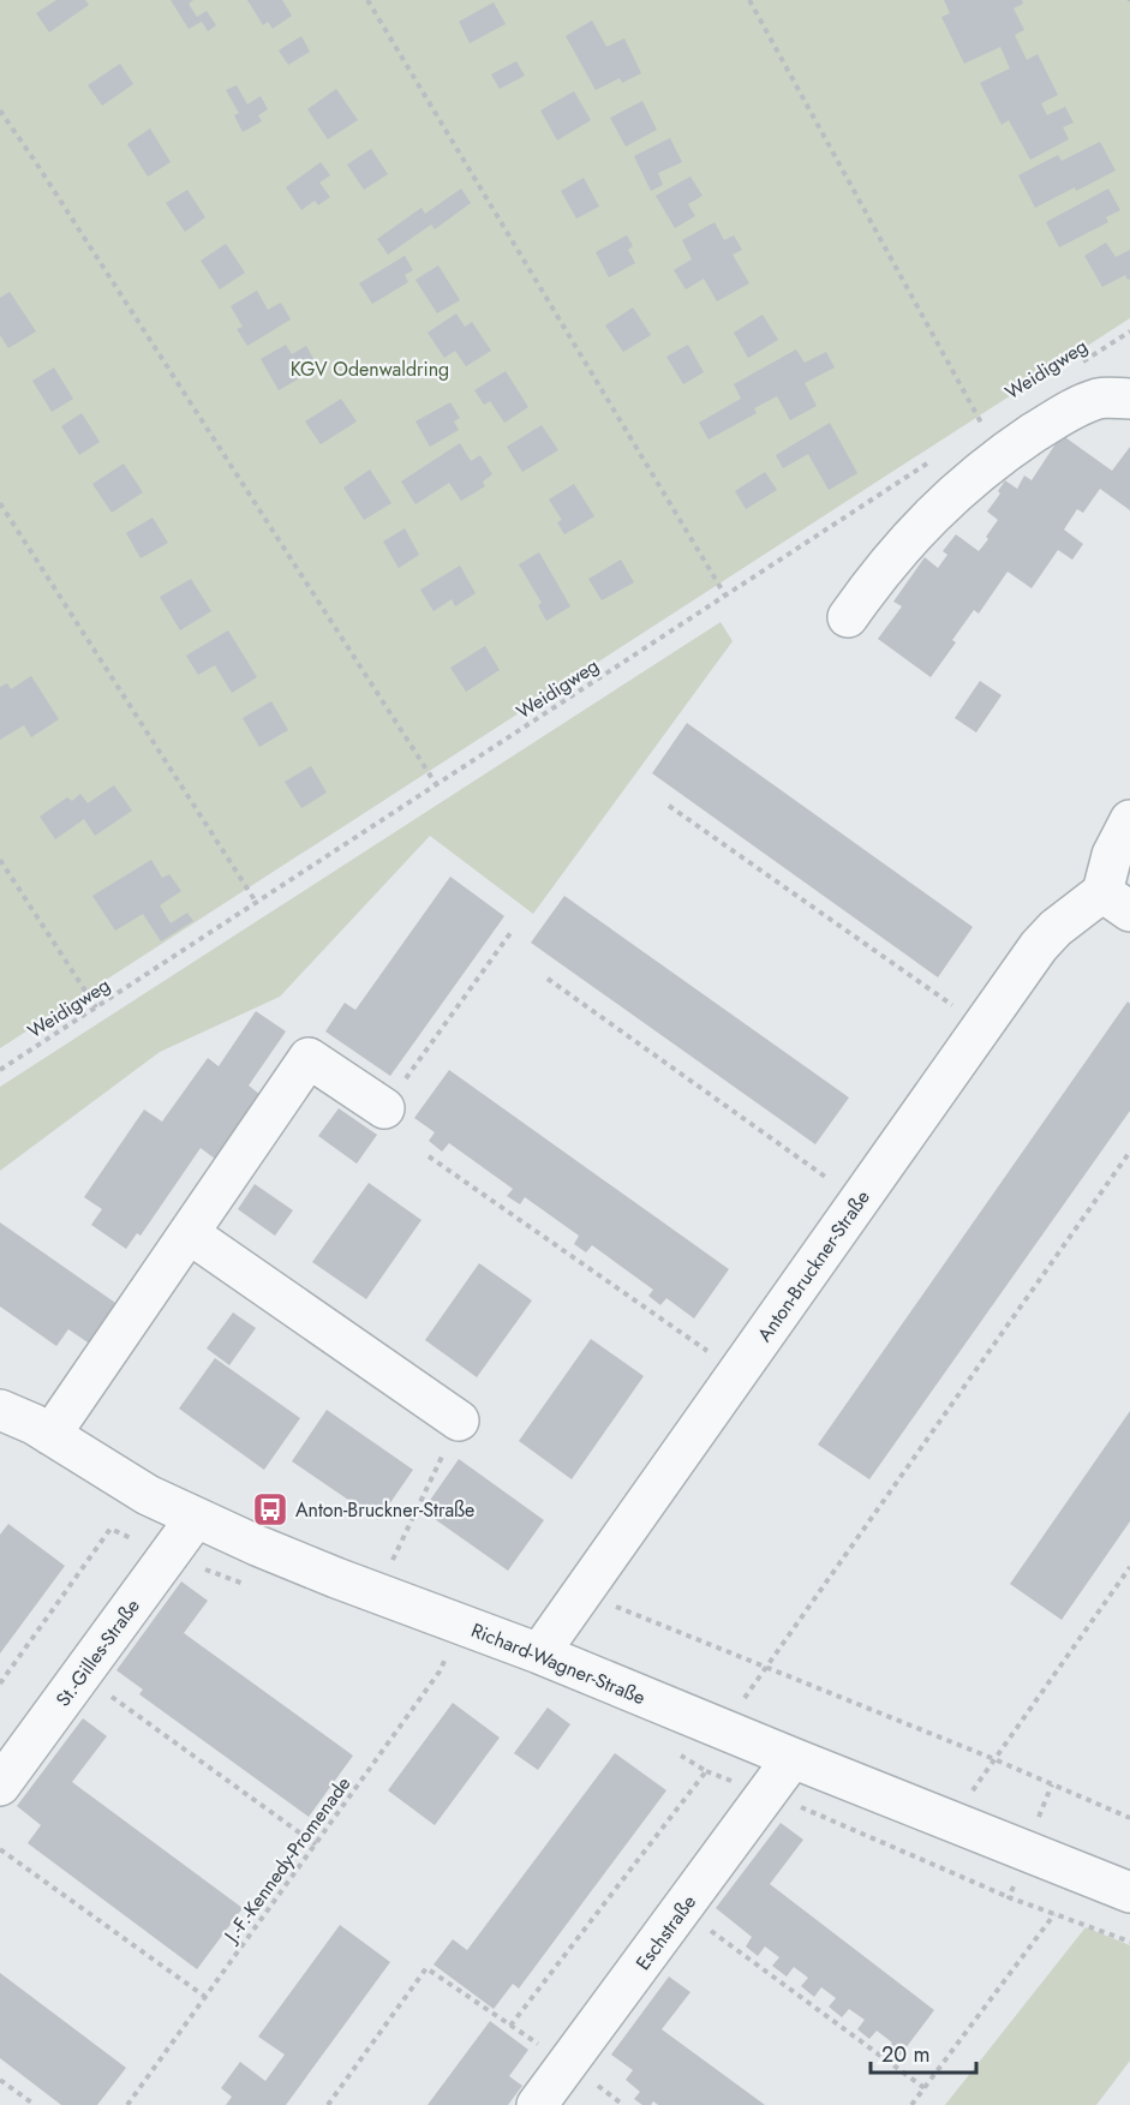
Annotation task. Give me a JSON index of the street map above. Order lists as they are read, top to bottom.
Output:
{
  "streets": {
    "street": [
      "Anton-Bruckner-Straße",
      "St.-Gilles-Straße",
      "Richard-Wagner-Straße",
      "Eschstraße"
    ],
    "path": ["Weidigweg", "J.-F.-Kennedy-Promenade"]
  },
  "crossings": [
    ["Anton-Bruckner-Straße", "Richard-Wagner-Straße"],
    ["St.-Gilles-Straße", "Richard-Wagner-Straße"],
    ["Richard-Wagner-Straße", "J.-F.-Kennedy-Promenade"],
    ["Richard-Wagner-Straße", "Eschstraße"]
  ],
  "parks": ["KGV Odenwaldring"],
  "places": {
    "bus stop": ["Anton-Bruckner-Straße"]
  },
  "scale_bar": "20 m"
}
